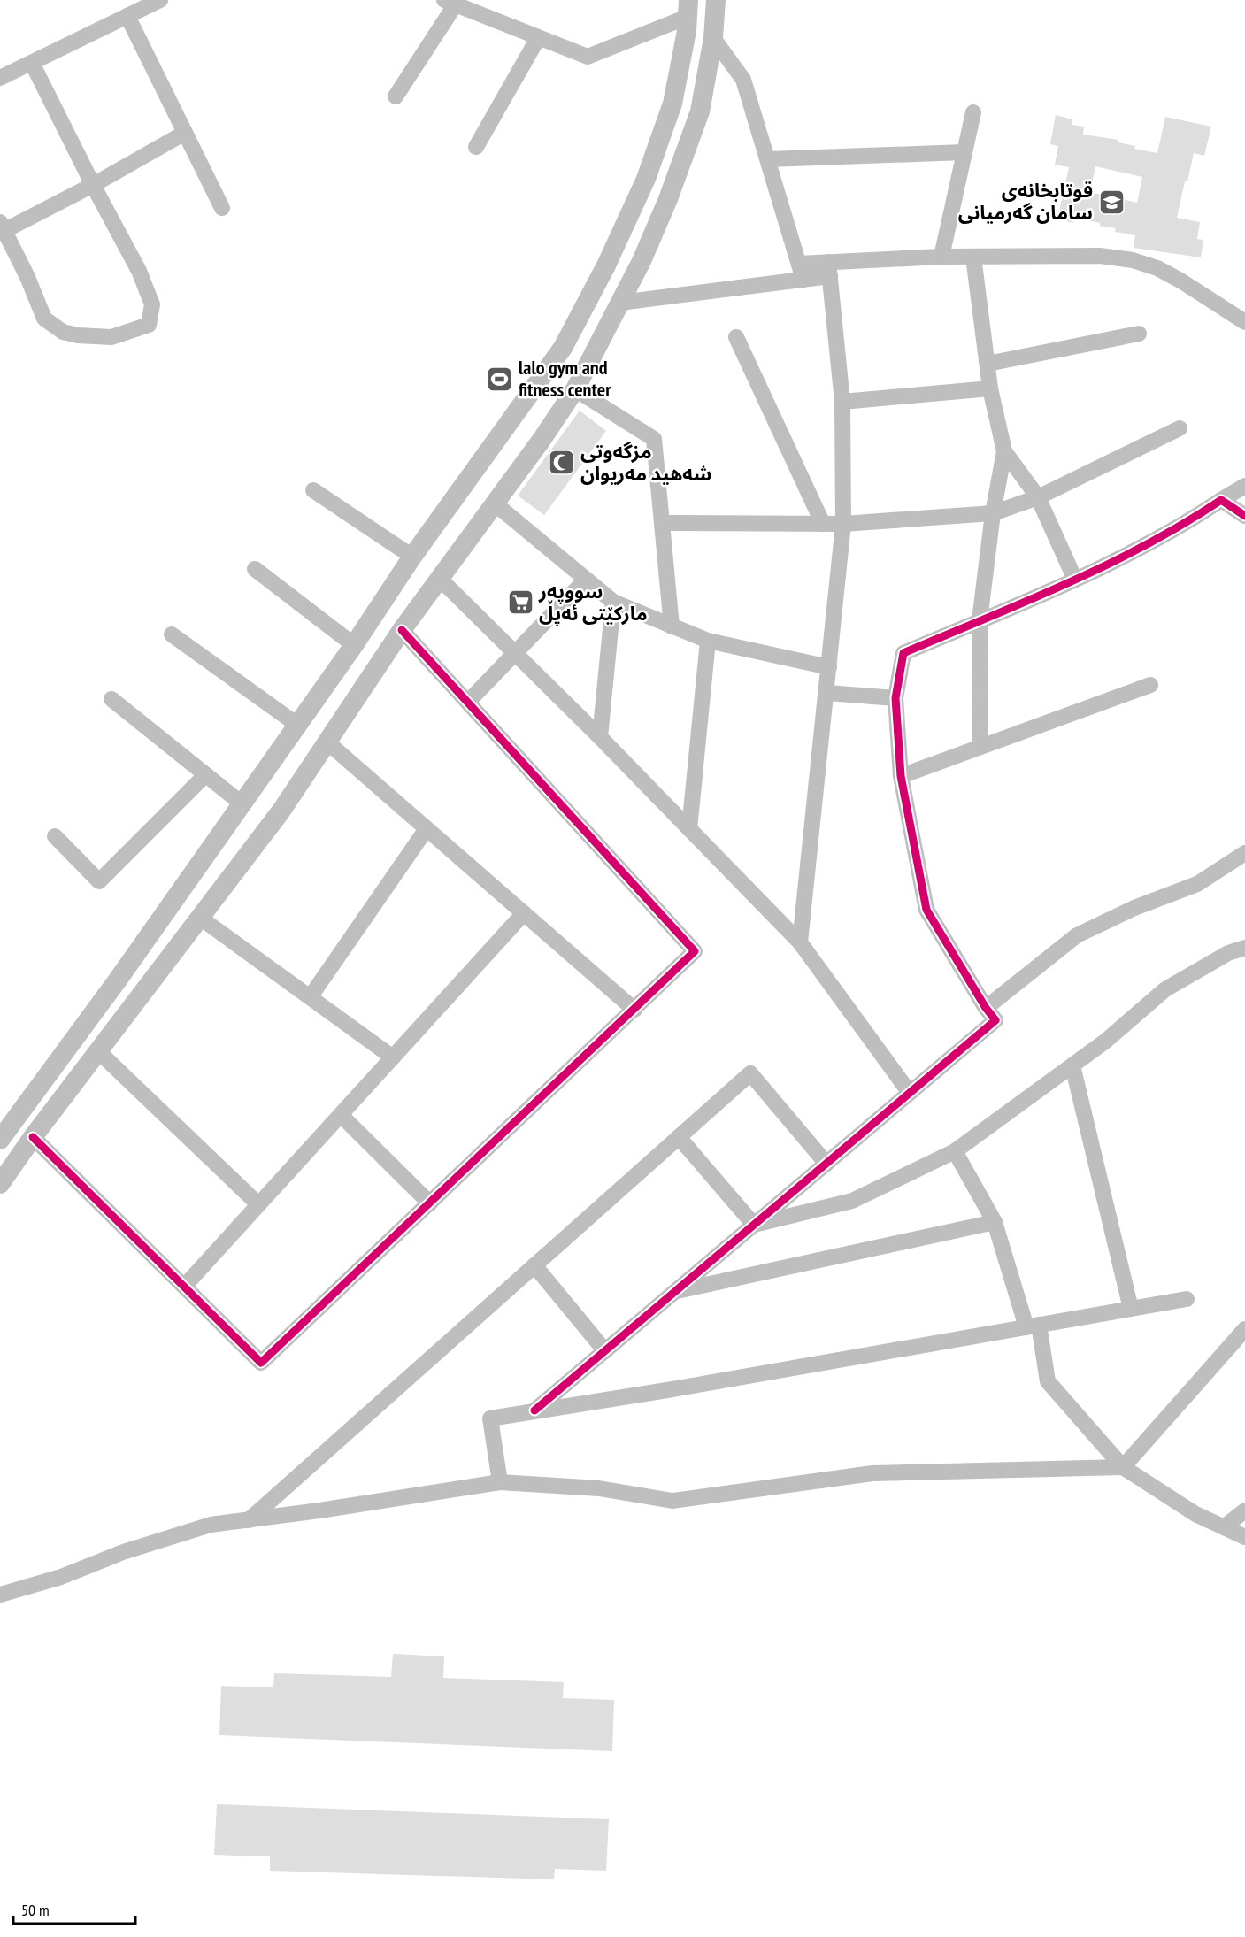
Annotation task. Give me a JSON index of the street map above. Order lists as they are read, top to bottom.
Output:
{
  "places": {
    "school or university": ["قوتابخانەی سامان گەرمیانی"],
    "sports": ["lalo gym and fitness center"],
    "mosque": ["مزگەوتی شەھید مەریوان"],
    "supermarket": ["سووپەر مارکێتی ئەپڵ"]
  },
  "scale_bar": "50 m"
}
